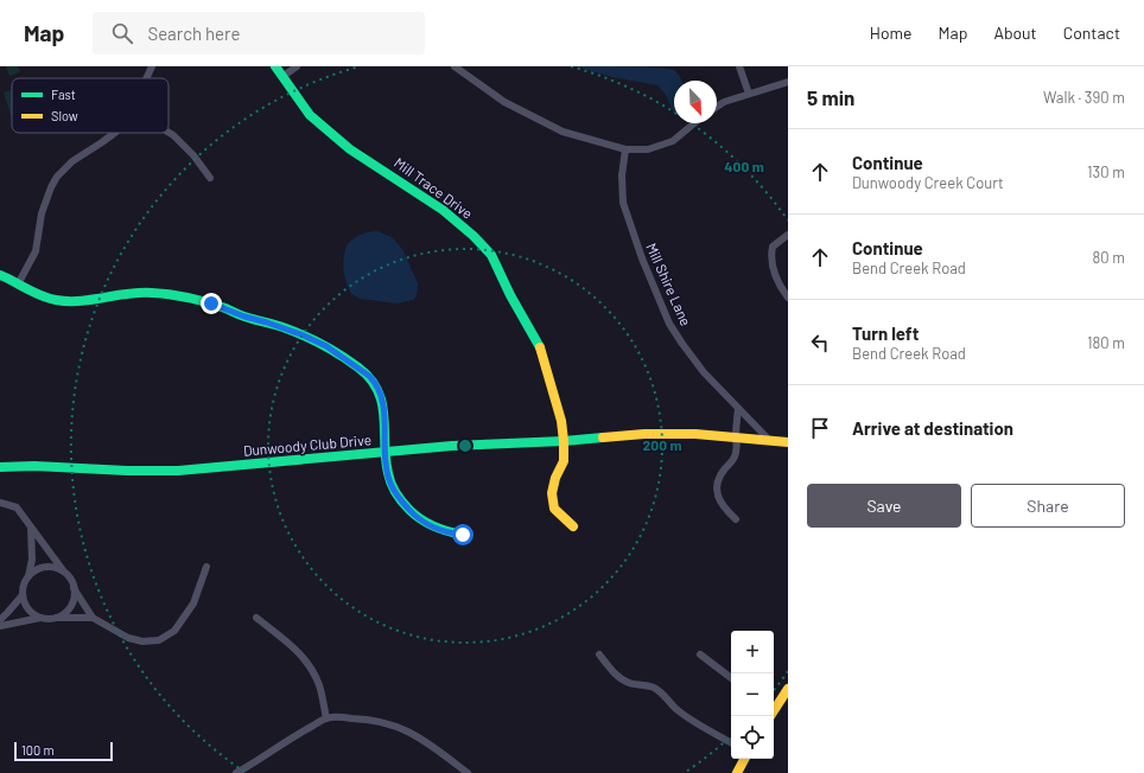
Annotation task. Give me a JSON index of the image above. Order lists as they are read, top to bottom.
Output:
{
  "streets": {
    "street": ["Mill Trace Drive", "Mill Shire Lane", "Dunwoody Club Drive"]
  },
  "crossings": [
    ["Mill Trace Drive", "Dunwoody Club Drive"],
    ["Mill Shire Lane", "Dunwoody Club Drive"]
  ],
  "legend": ["Fast", "Slow"],
  "scale_bar": "100 m",
  "north": "bottom right",
  "page": {
    "header": "Map",
    "search": "Search here",
    "nav": [
      "Home",
      "Map",
      "About",
      "Contact"
    ],
    "heading": ["5 min", "Walk · 390 m"],
    "list": [
      ["Continue", "Dunwoody Creek Court", "130 m"],
      ["Continue", "Bend Creek Road", "80 m"],
      ["Turn left", "Bend Creek Road", "180 m"],
      "Arrive at destination"
    ],
    "buttons": ["Save", "Share"],
    "map_buttons": ["+", "−"],
    "scale": "100 m"
  },
  "rings": ["400 m", "200 m"]
}
